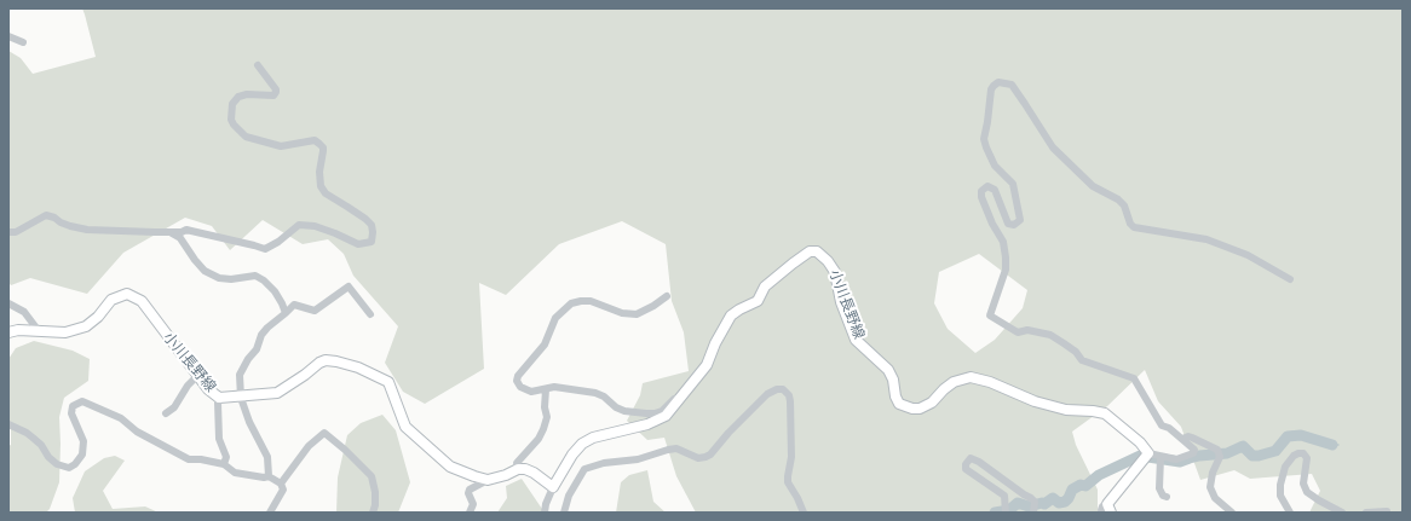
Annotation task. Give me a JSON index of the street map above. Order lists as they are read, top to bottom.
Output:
{
  "streets": {
    "main road": ["小川長野線"]
  }
}
